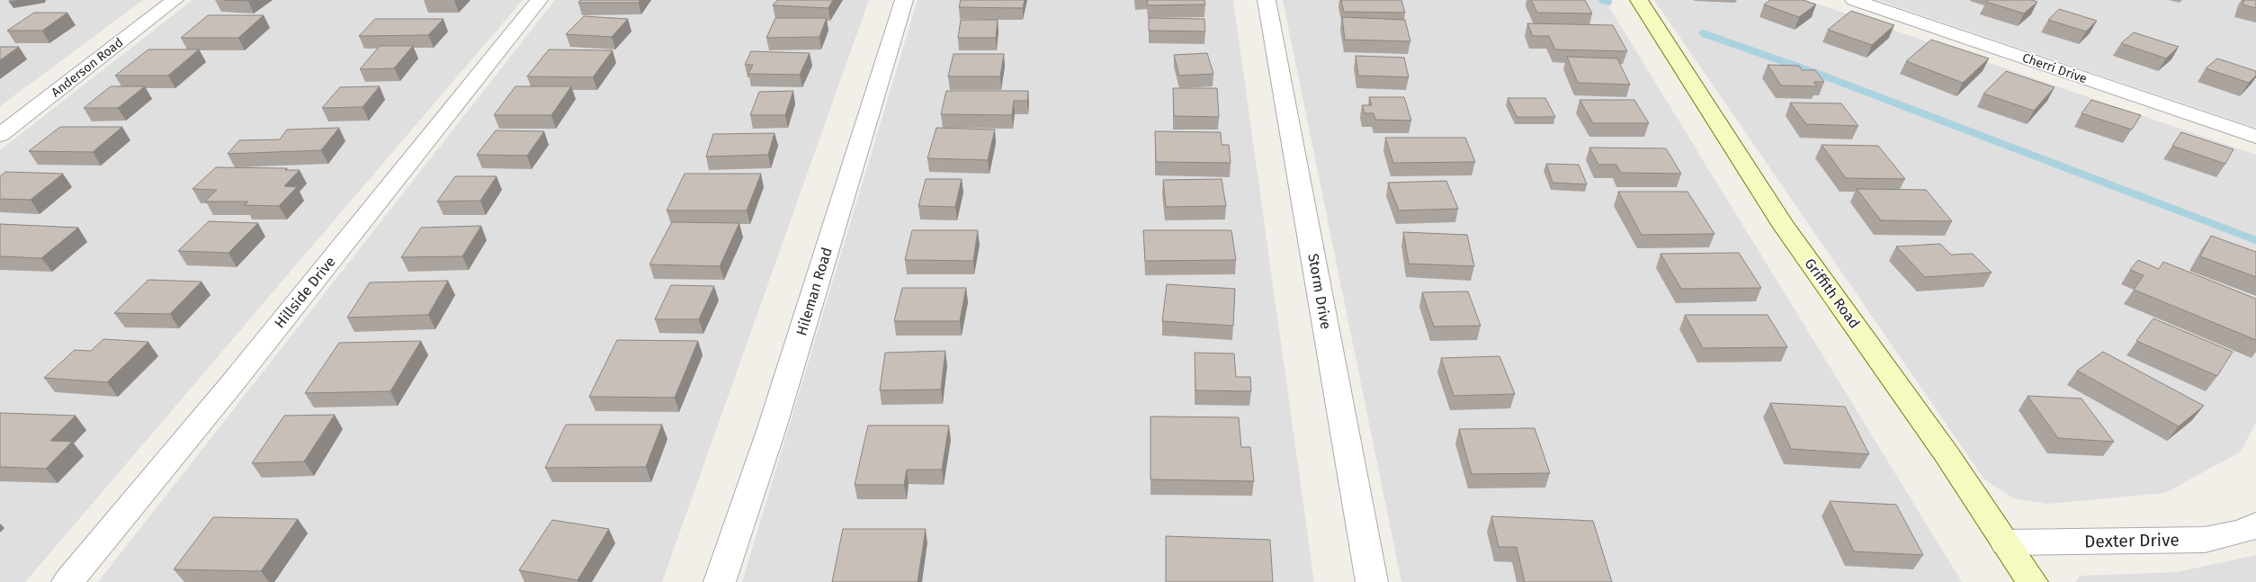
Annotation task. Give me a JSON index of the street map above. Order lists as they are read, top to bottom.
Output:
{
  "streets": {
    "street": [
      "Anderson Road",
      "Cherri Drive",
      "Hileman Road",
      "Storm Drive",
      "Hillside Drive",
      "Griffith Road",
      "Dexter Drive"
    ]
  },
  "crossings": [
    ["Griffith Road", "Dexter Drive"]
  ]
}
